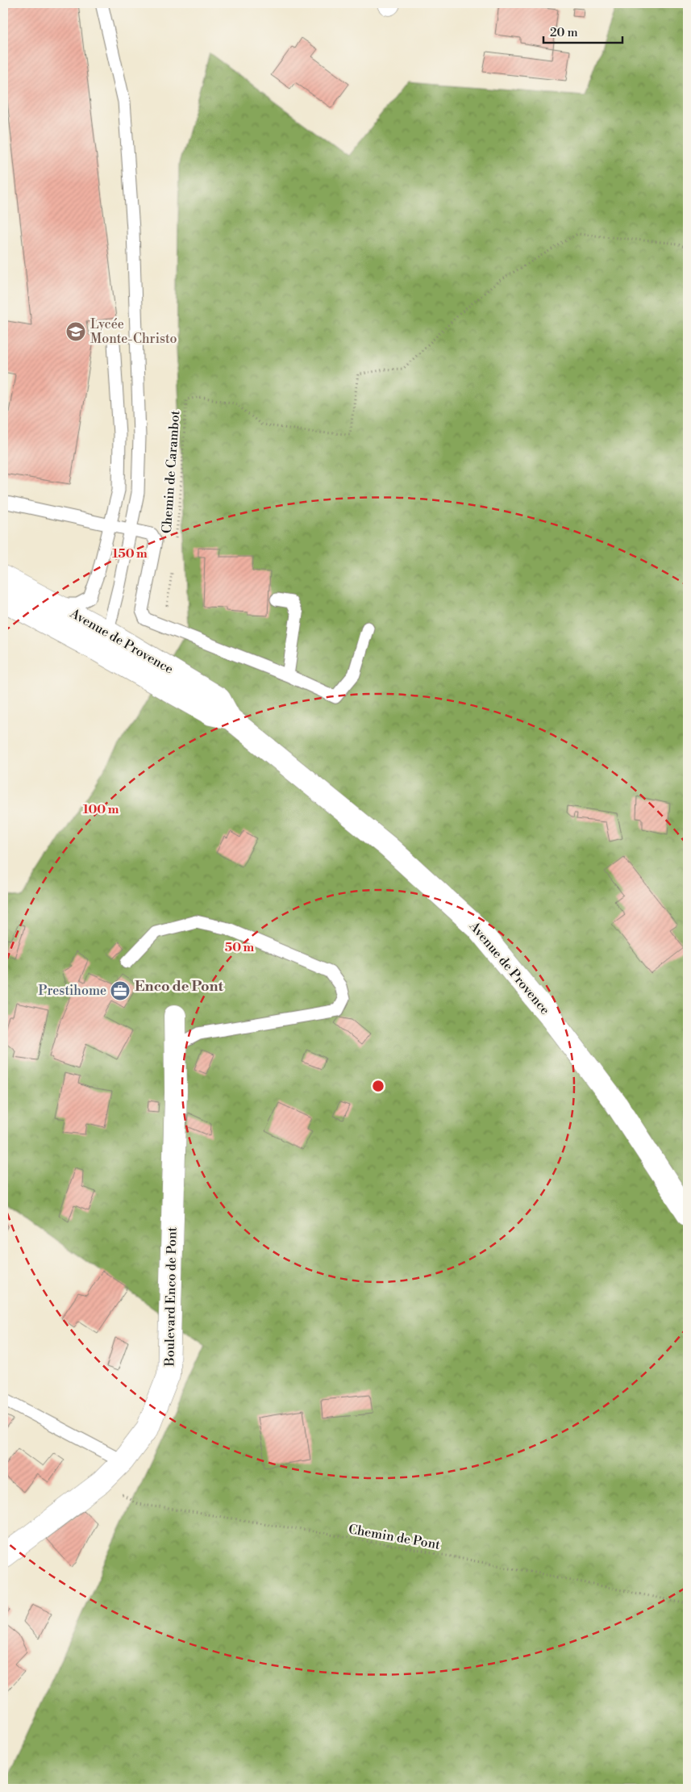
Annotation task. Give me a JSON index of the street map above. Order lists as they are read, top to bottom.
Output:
{
  "streets": {
    "main road": ["Avenue de Provence", "Boulevard Enco de Pont"],
    "path": ["Chemin de Carambot", "Chemin de Pont"]
  },
  "crossings": [
    ["Boulevard Enco de Pont", "Chemin de Pont"]
  ],
  "districts": ["Enco de Pont"],
  "places": {
    "school or university": ["Lycée Monte-Christo"],
    "office": ["Prestihome"]
  },
  "scale_bar": "20 m",
  "rings": ["150 m", "100 m", "50 m"]
}
